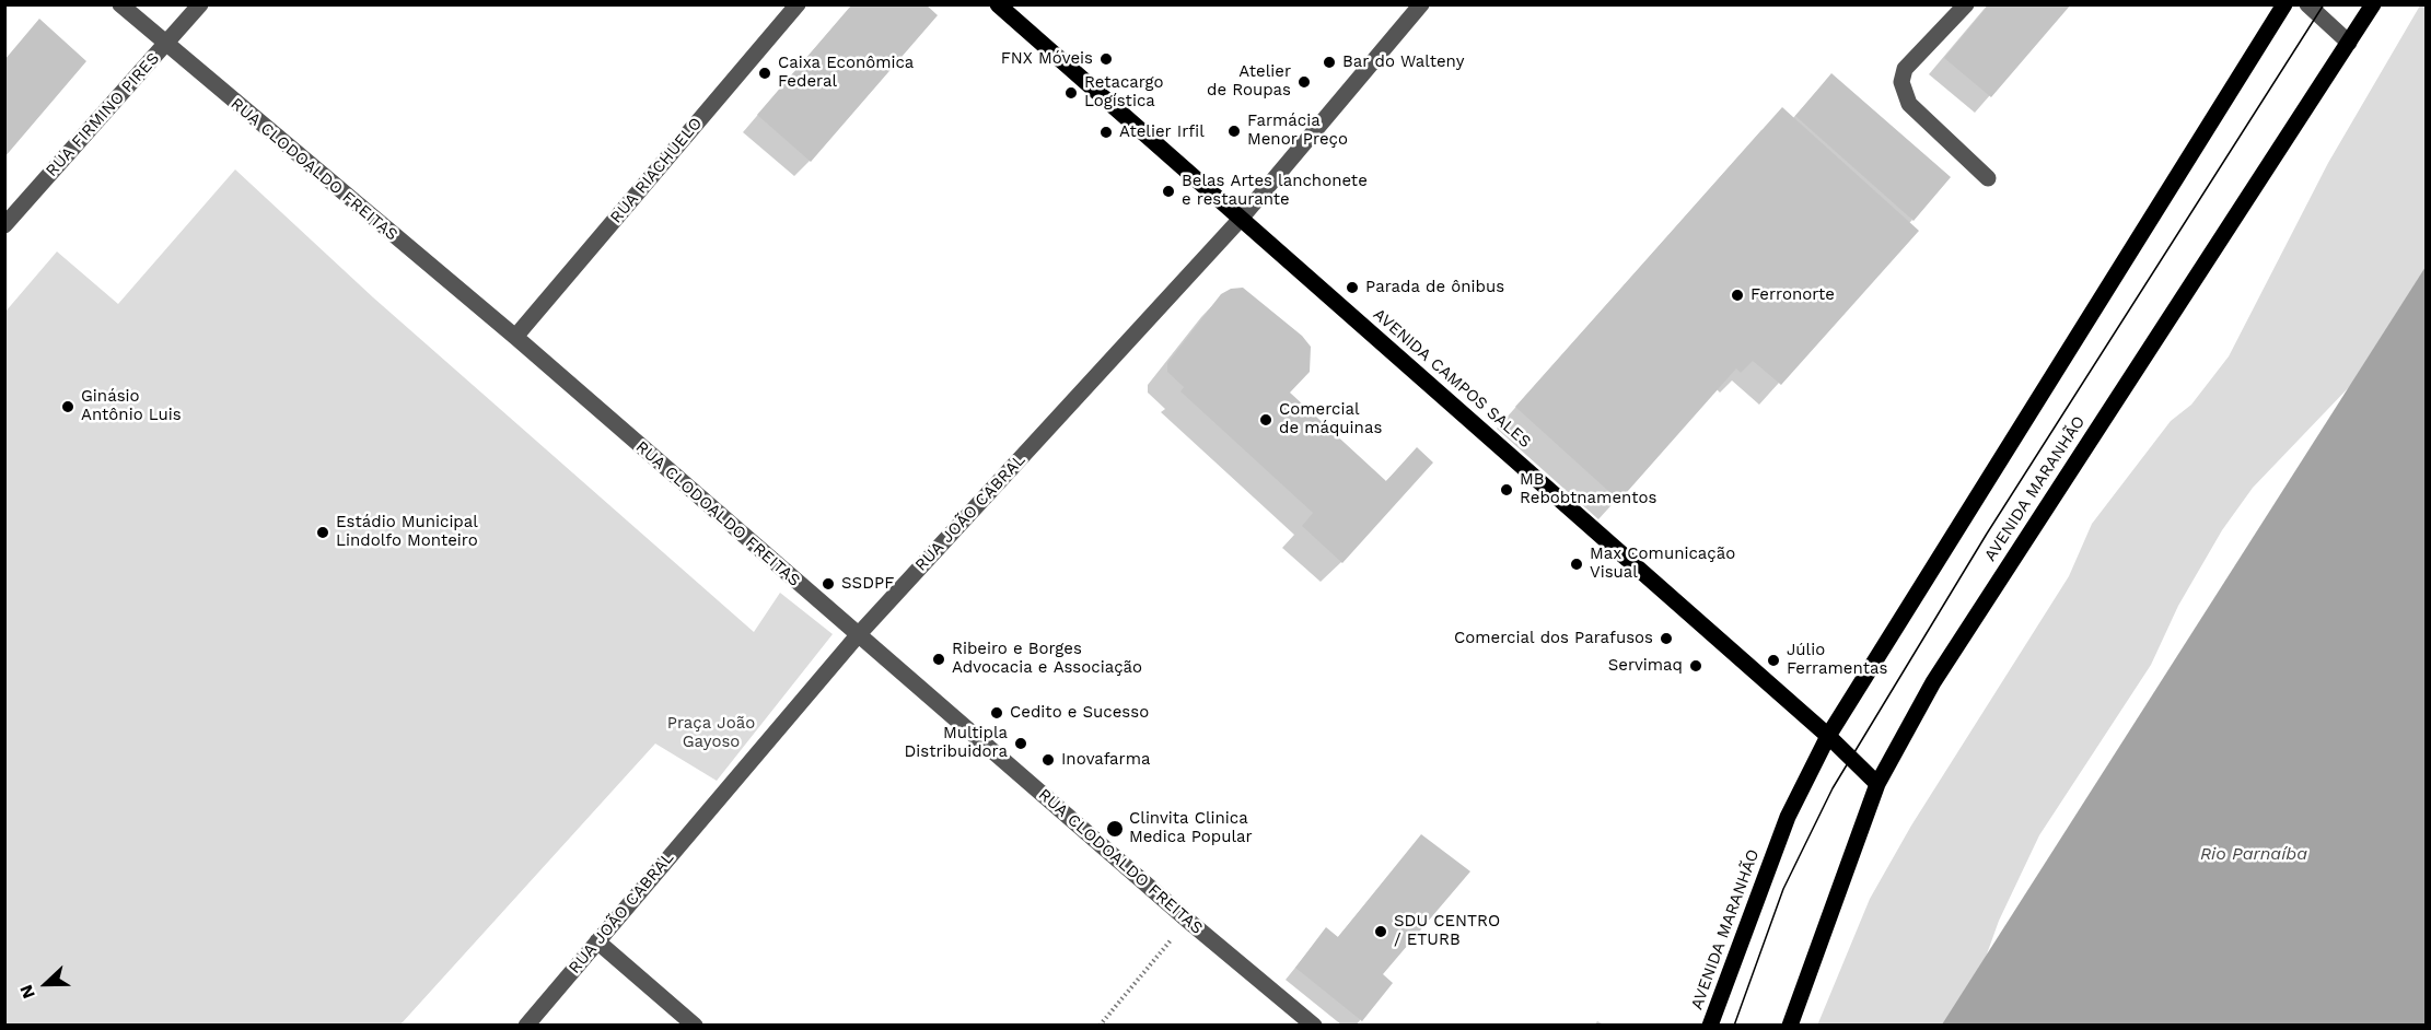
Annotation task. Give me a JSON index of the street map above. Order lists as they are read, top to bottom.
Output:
{
  "streets": {
    "main road": ["AVENIDA CAMPOS SALES", "AVENIDA MARANHÃO"],
    "street": [
      "RUA FIRMINO PIRES",
      "RUA CLODOALDO FREITAS",
      "RUA RIACHUELO",
      "RUA JOÃO CABRAL"
    ]
  },
  "crossings": [
    ["RUA FIRMINO PIRES", "RUA CLODOALDO FREITAS"],
    ["RUA CLODOALDO FREITAS", "RUA RIACHUELO"],
    ["RUA CLODOALDO FREITAS", "RUA JOÃO CABRAL"],
    ["AVENIDA CAMPOS SALES", "AVENIDA MARANHÃO"],
    ["AVENIDA CAMPOS SALES", "RUA JOÃO CABRAL"]
  ],
  "water": ["Rio Parnaíba"],
  "parks": ["Praça João Gayoso"],
  "places": [
    "FNX Móveis",
    "Bar do Walteny",
    "Caixa Econômica Federal",
    "Atelier de Roupas",
    "Retacargo Logística",
    "Farmácia Menor Preço",
    "Atelier Irfil",
    "Belas Artes lanchonete e restaurante",
    "Parada de ônibus",
    "Ferronorte",
    "Ginásio Antônio Luis",
    "Comercial de máquinas",
    "MB Rebobtnamentos",
    "Estádio Municipal Lindolfo Monteiro",
    "Max Comunicação Visual",
    "SSDPF",
    "Comercial dos Parafusos",
    "Ribeiro e Borges Advocacia e Associação",
    "Júlio Ferramentas",
    "Servimaq",
    "Cedito e Sucesso",
    "Multipla Distribuidora",
    "Inovafarma",
    "Clinvita Clinica Medica Popular",
    "SDU CENTRO / ETURB"
  ],
  "north": "left"
}
